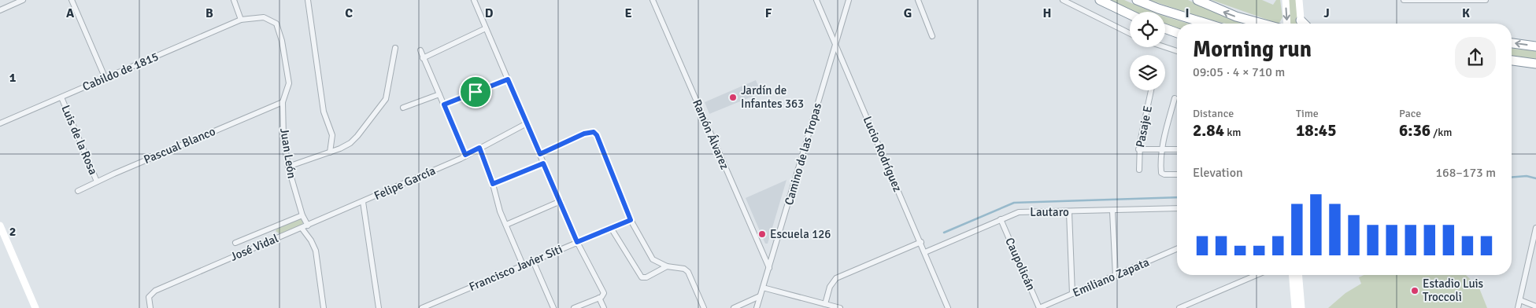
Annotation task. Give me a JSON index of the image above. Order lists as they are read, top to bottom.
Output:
{
  "streets": {
    "street": [
      "Cabildo de 1815",
      "Pasaje E",
      "Ramón Álvarez",
      "Luis de la Rosa",
      "Pascual Blanco",
      "Juan León",
      "Camino de las Tropas",
      "Lucio Rodríguez",
      "Felipe García",
      "Lautaro",
      "José Vidal",
      "Caupolicán",
      "Francisco Javier Siti",
      "Emiliano Zapata"
    ]
  },
  "crossings": [
    ["Cabildo de 1815", "Luis de la Rosa"],
    ["Cabildo de 1815", "Juan León"],
    ["Ramón Álvarez", "Camino de las Tropas"],
    ["Luis de la Rosa", "Pascual Blanco"],
    ["Pascual Blanco", "Juan León"],
    ["Juan León", "José Vidal"],
    ["Camino de las Tropas", "Lucio Rodríguez"],
    ["Lucio Rodríguez", "Lautaro"],
    ["Felipe García", "José Vidal"],
    ["Lautaro", "Caupolicán"],
    ["Caupolicán", "Emiliano Zapata"]
  ],
  "places": ["Jardín de Infantes 363", "Escuela 126", "Estadio Luis Troccoli"],
  "page": {
    "heading": ["Morning run", "09:05 · 4 × 710 m"],
    "stats": [
      ["Distance", "2.84 km"],
      ["Time", "18:45"],
      ["Pace", "6:36 /km"]
    ],
    "chart": ["Elevation", "168–173 m"]
  },
  "grid": {
    "columns": [
      "A",
      "B",
      "C",
      "D",
      "E",
      "F",
      "G",
      "H",
      "I",
      "J",
      "K"
    ],
    "rows": ["1", "2"]
  }
}
